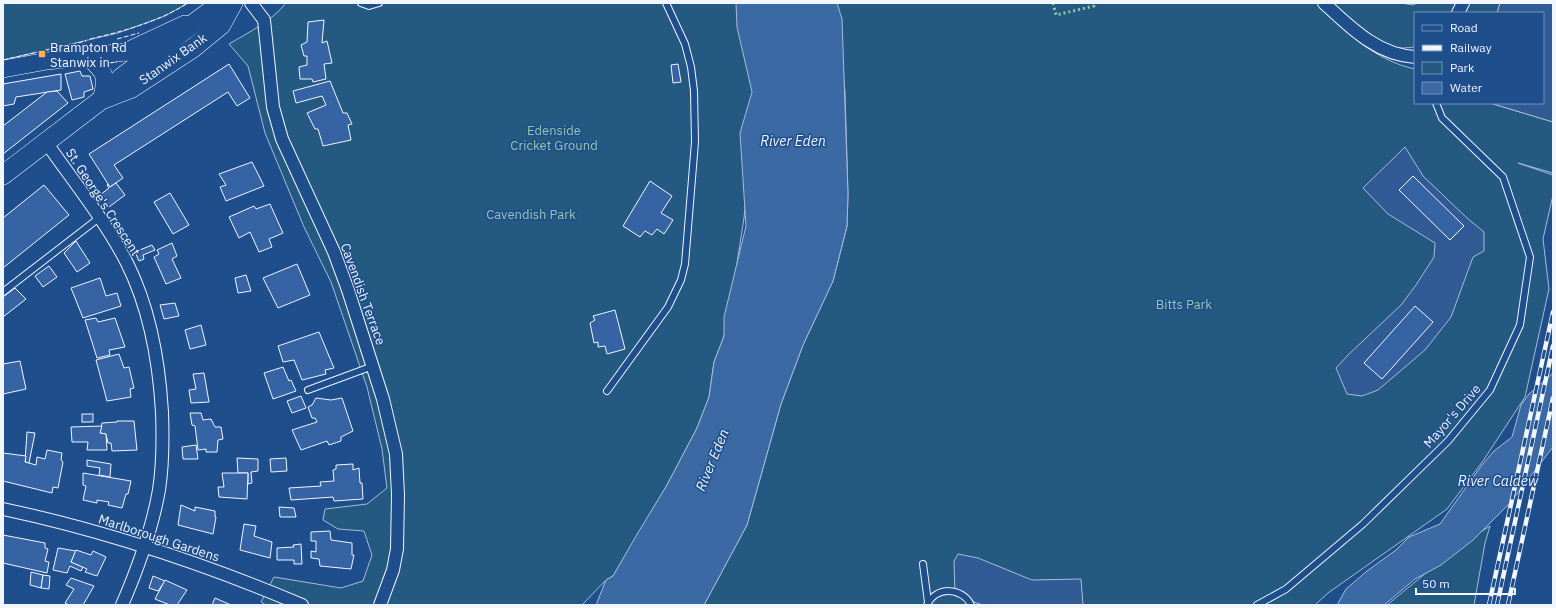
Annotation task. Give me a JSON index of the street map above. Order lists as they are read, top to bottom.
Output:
{
  "streets": {
    "main road": ["Stanwix Bank"],
    "street": ["St. George's Crescent", "Cavendish Terrace", "Marlborough Gardens"],
    "lane": ["Mayor's Drive"]
  },
  "crossings": [
    ["Stanwix Bank", "St. George's Crescent"],
    ["St. George's Crescent", "Marlborough Gardens"]
  ],
  "water": ["River Eden", "River Caldew"],
  "parks": ["Edenside Cricket Ground", "Cavendish Park", "Bitts Park"],
  "places": {
    "transit": ["Brampton Rd Stanwix in"]
  },
  "legend": [
    "Road",
    "Railway",
    "Park",
    "Water"
  ],
  "scale_bar": "50 m"
}
